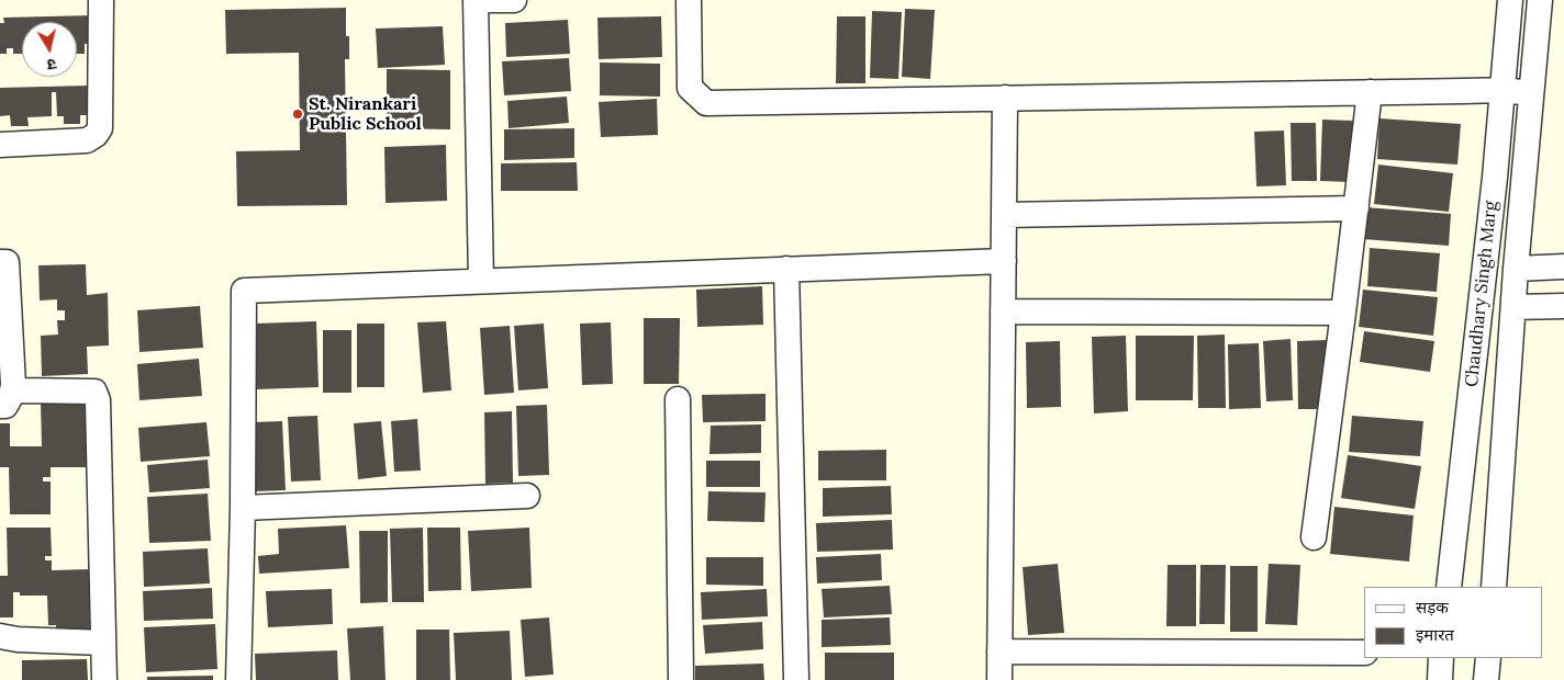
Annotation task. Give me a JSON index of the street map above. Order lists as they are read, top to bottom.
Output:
{
  "streets": {
    "street": ["Chaudhary Singh Marg"]
  },
  "places": ["St. Nirankari Public School"],
  "legend": ["सड़क", "इमारत"],
  "north": "bottom"
}
